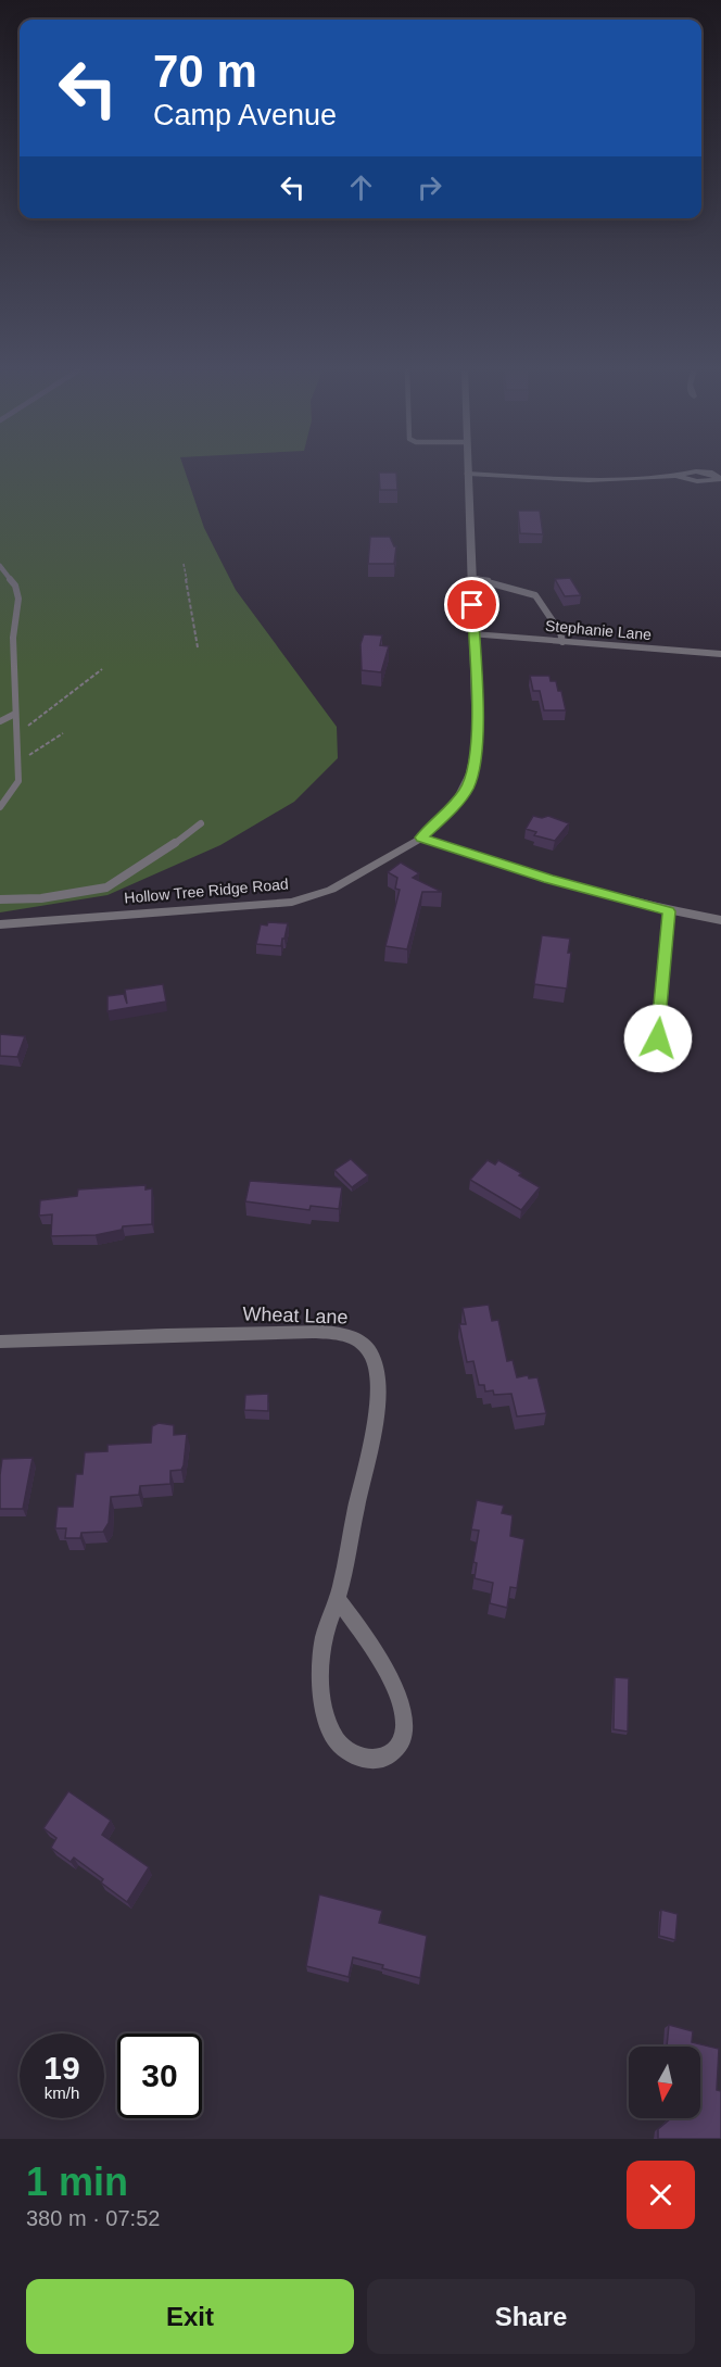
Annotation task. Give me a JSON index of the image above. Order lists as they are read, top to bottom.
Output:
{
  "streets": {
    "street": ["Stephanie Lane", "Hollow Tree Ridge Road", "Wheat Lane"]
  },
  "crossings": [
    ["Stephanie Lane", "Hollow Tree Ridge Road"]
  ],
  "north": "bottom",
  "page": {
    "turn": ["70 m", "Camp Avenue"],
    "speed": "19 km/h",
    "limit": "30",
    "heading": ["1 min", "380 m · 07:52"],
    "buttons": ["Exit", "Share"]
  }
}
